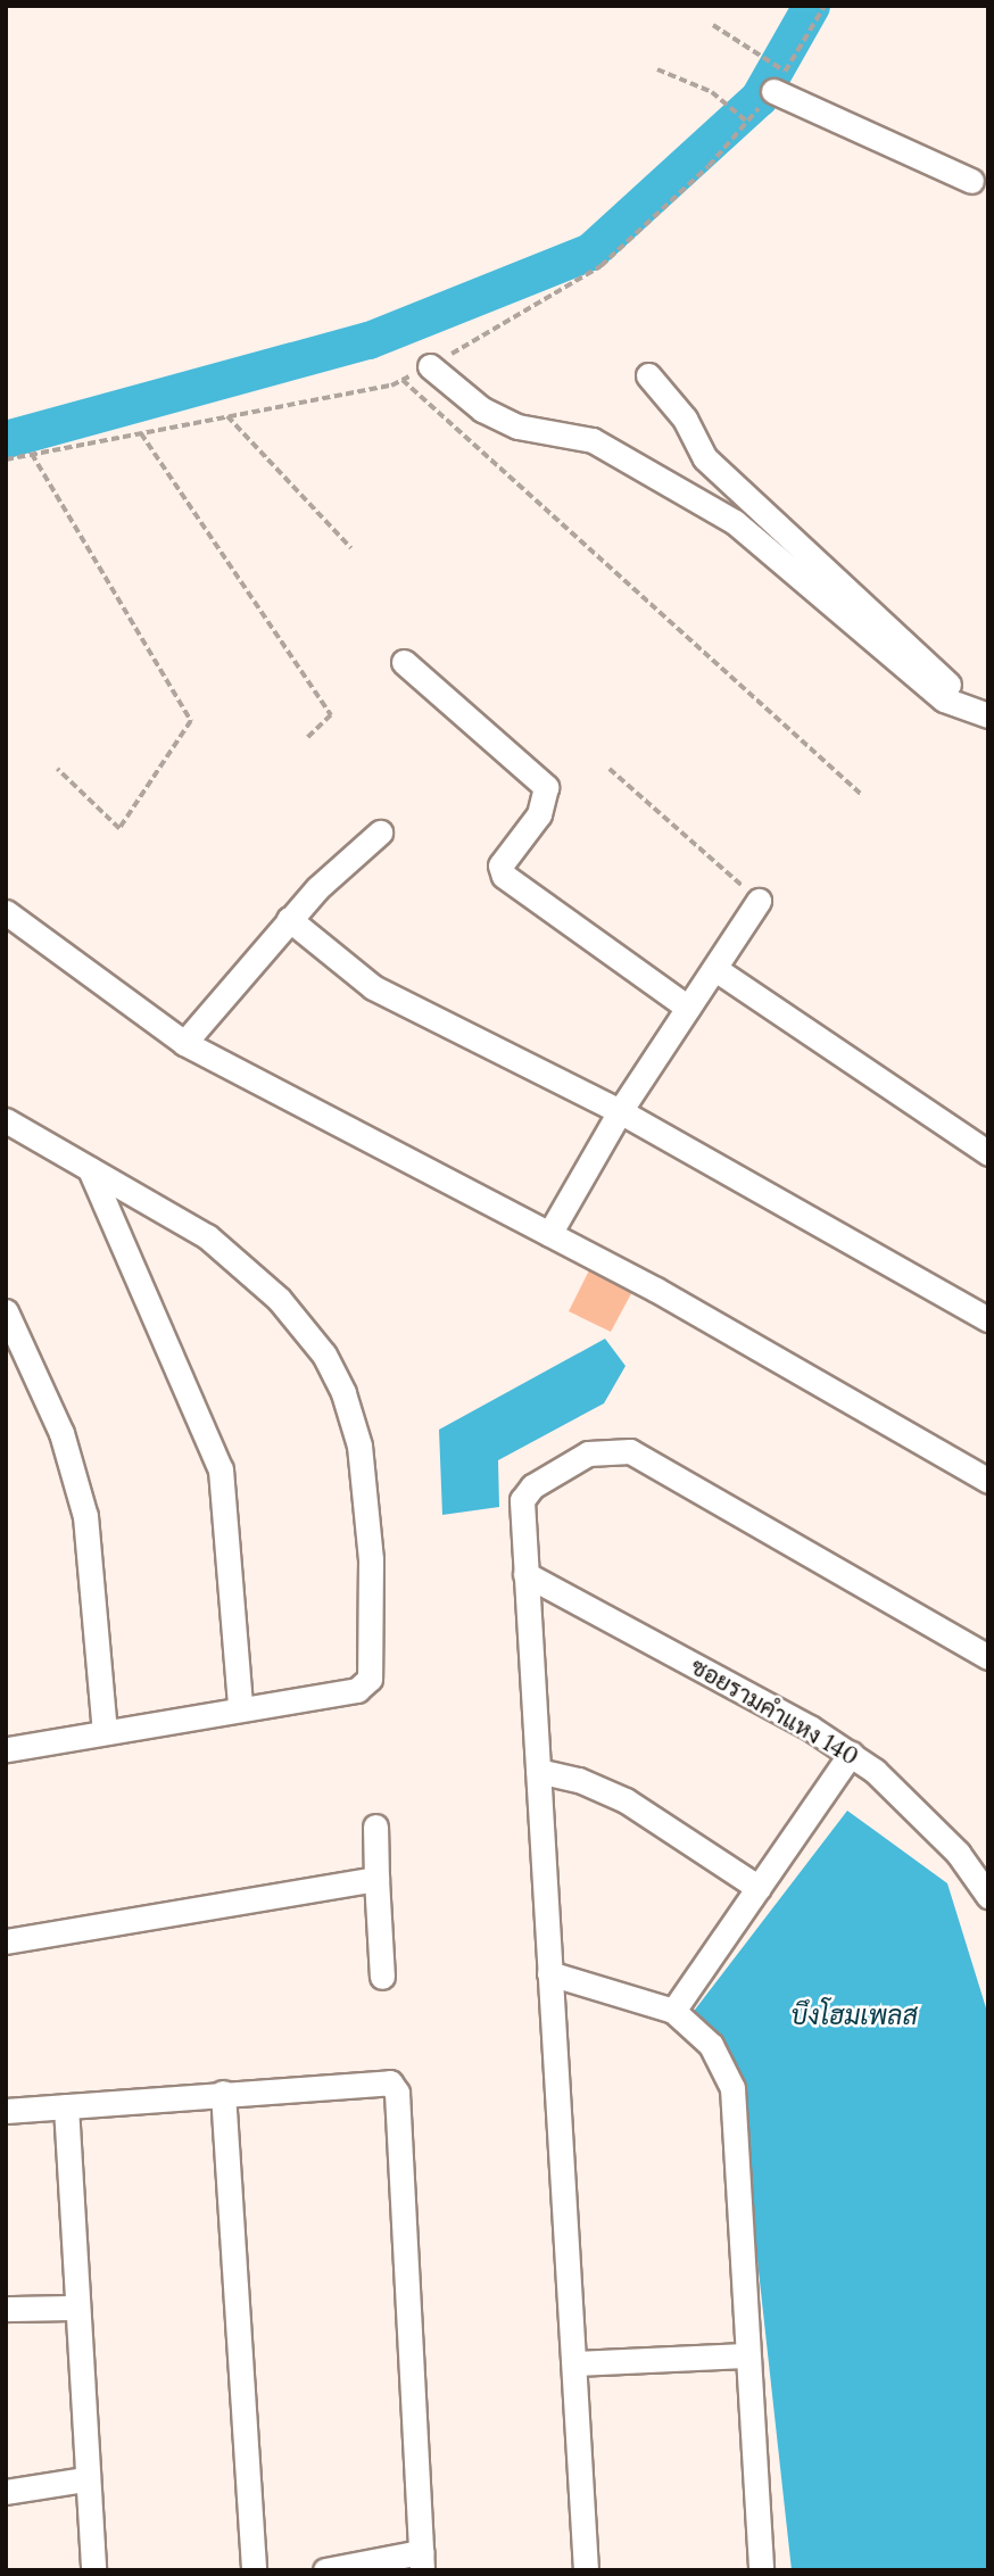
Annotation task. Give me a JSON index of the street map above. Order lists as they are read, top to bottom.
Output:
{
  "streets": {
    "street": ["ซอยรามคำแหง 140"]
  },
  "water": ["บึงโฮมเพลส"]
}
